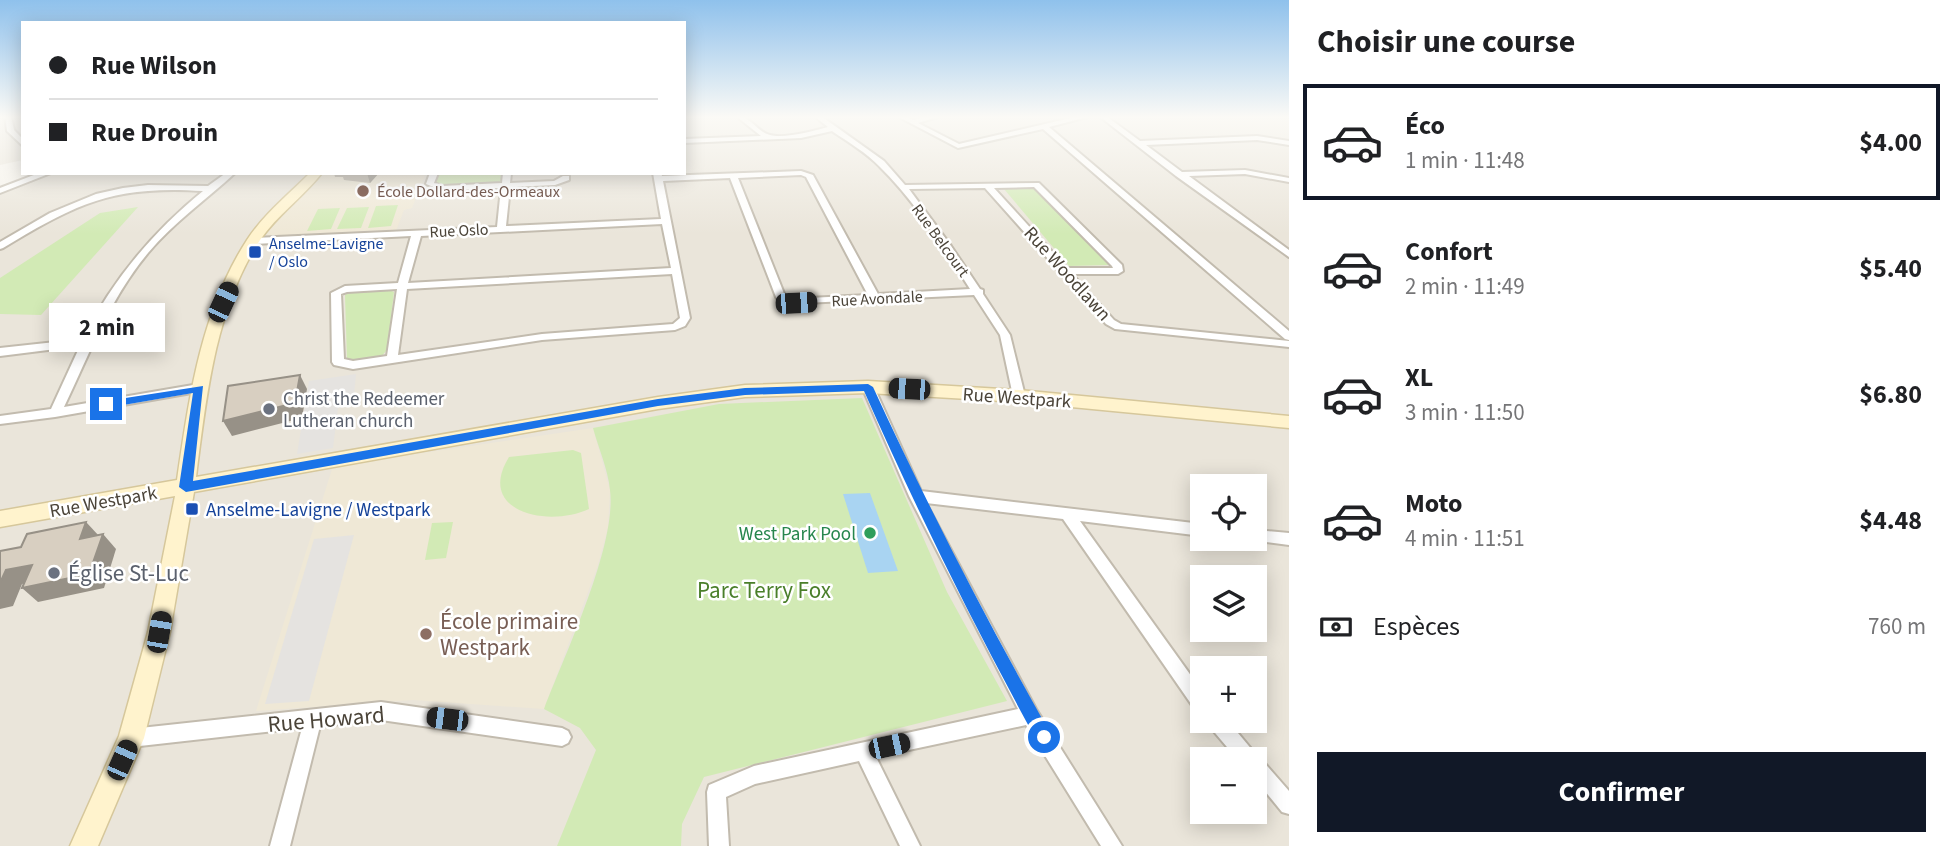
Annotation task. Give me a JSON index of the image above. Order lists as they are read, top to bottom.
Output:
{
  "streets": {
    "street": [
      "Rue Oslo",
      "Rue Belcourt",
      "Rue Woodlawn",
      "Rue Avondale",
      "Rue Westpark",
      "Rue Howard"
    ]
  },
  "crossings": [
    ["Rue Belcourt", "Rue Avondale"],
    ["Rue Belcourt", "Rue Westpark"]
  ],
  "parks": ["Parc Terry Fox"],
  "places": {
    "other": [
      "École Dollard-des-Ormeaux",
      "Christ the Redeemer Lutheran church",
      "West Park Pool",
      "Église St-Luc",
      "École primaire Westpark"
    ],
    "transit": ["Anselme-Lavigne / Oslo", "Anselme-Lavigne / Westpark"]
  },
  "page": {
    "heading": "Choisir une course",
    "banner": ["Rue Wilson", "Rue Drouin"],
    "list": [
      {
        "name": "Éco",
        "note": "1 min · 11:48",
        "value": "$4.00"
      },
      {
        "name": "Confort",
        "note": "2 min · 11:49",
        "value": "$5.40"
      },
      {
        "name": "XL",
        "note": "3 min · 11:50",
        "value": "$6.80"
      },
      {
        "name": "Moto",
        "note": "4 min · 11:51",
        "value": "$4.48"
      }
    ],
    "bubble": "2 min",
    "map_buttons": ["+", "−"],
    "pay": ["Espèces", "760 m"],
    "buttons": "Confirmer"
  }
}
